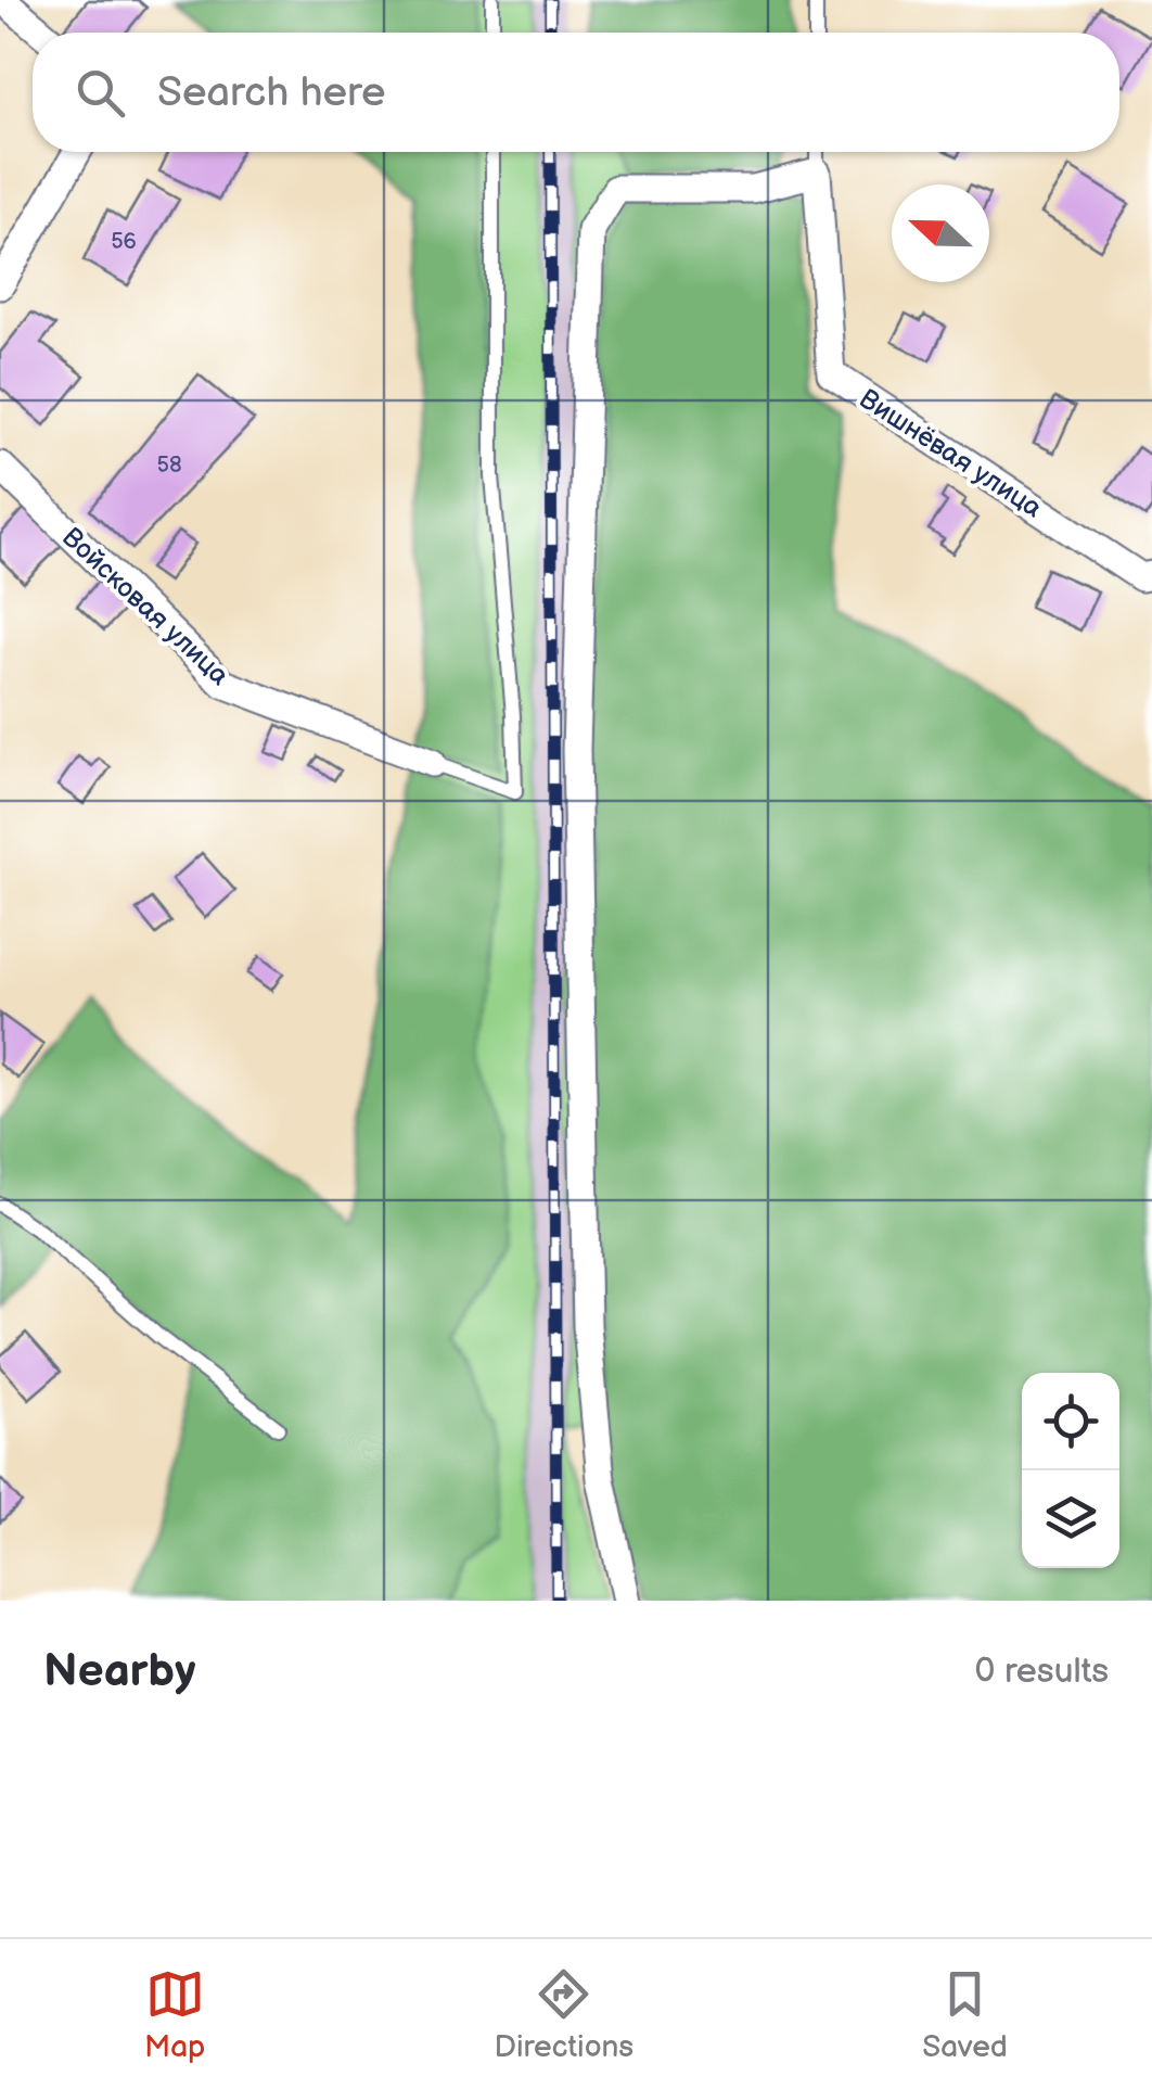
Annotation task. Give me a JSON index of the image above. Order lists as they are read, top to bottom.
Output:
{
  "streets": {
    "street": ["Вишнёвая улица", "Войсковая улица"]
  },
  "house_numbers": ["56", "58"],
  "north": "left",
  "page": {
    "search": "Search here",
    "heading": ["Nearby", "0 results"],
    "nav": ["Map", "Directions", "Saved"]
  }
}
